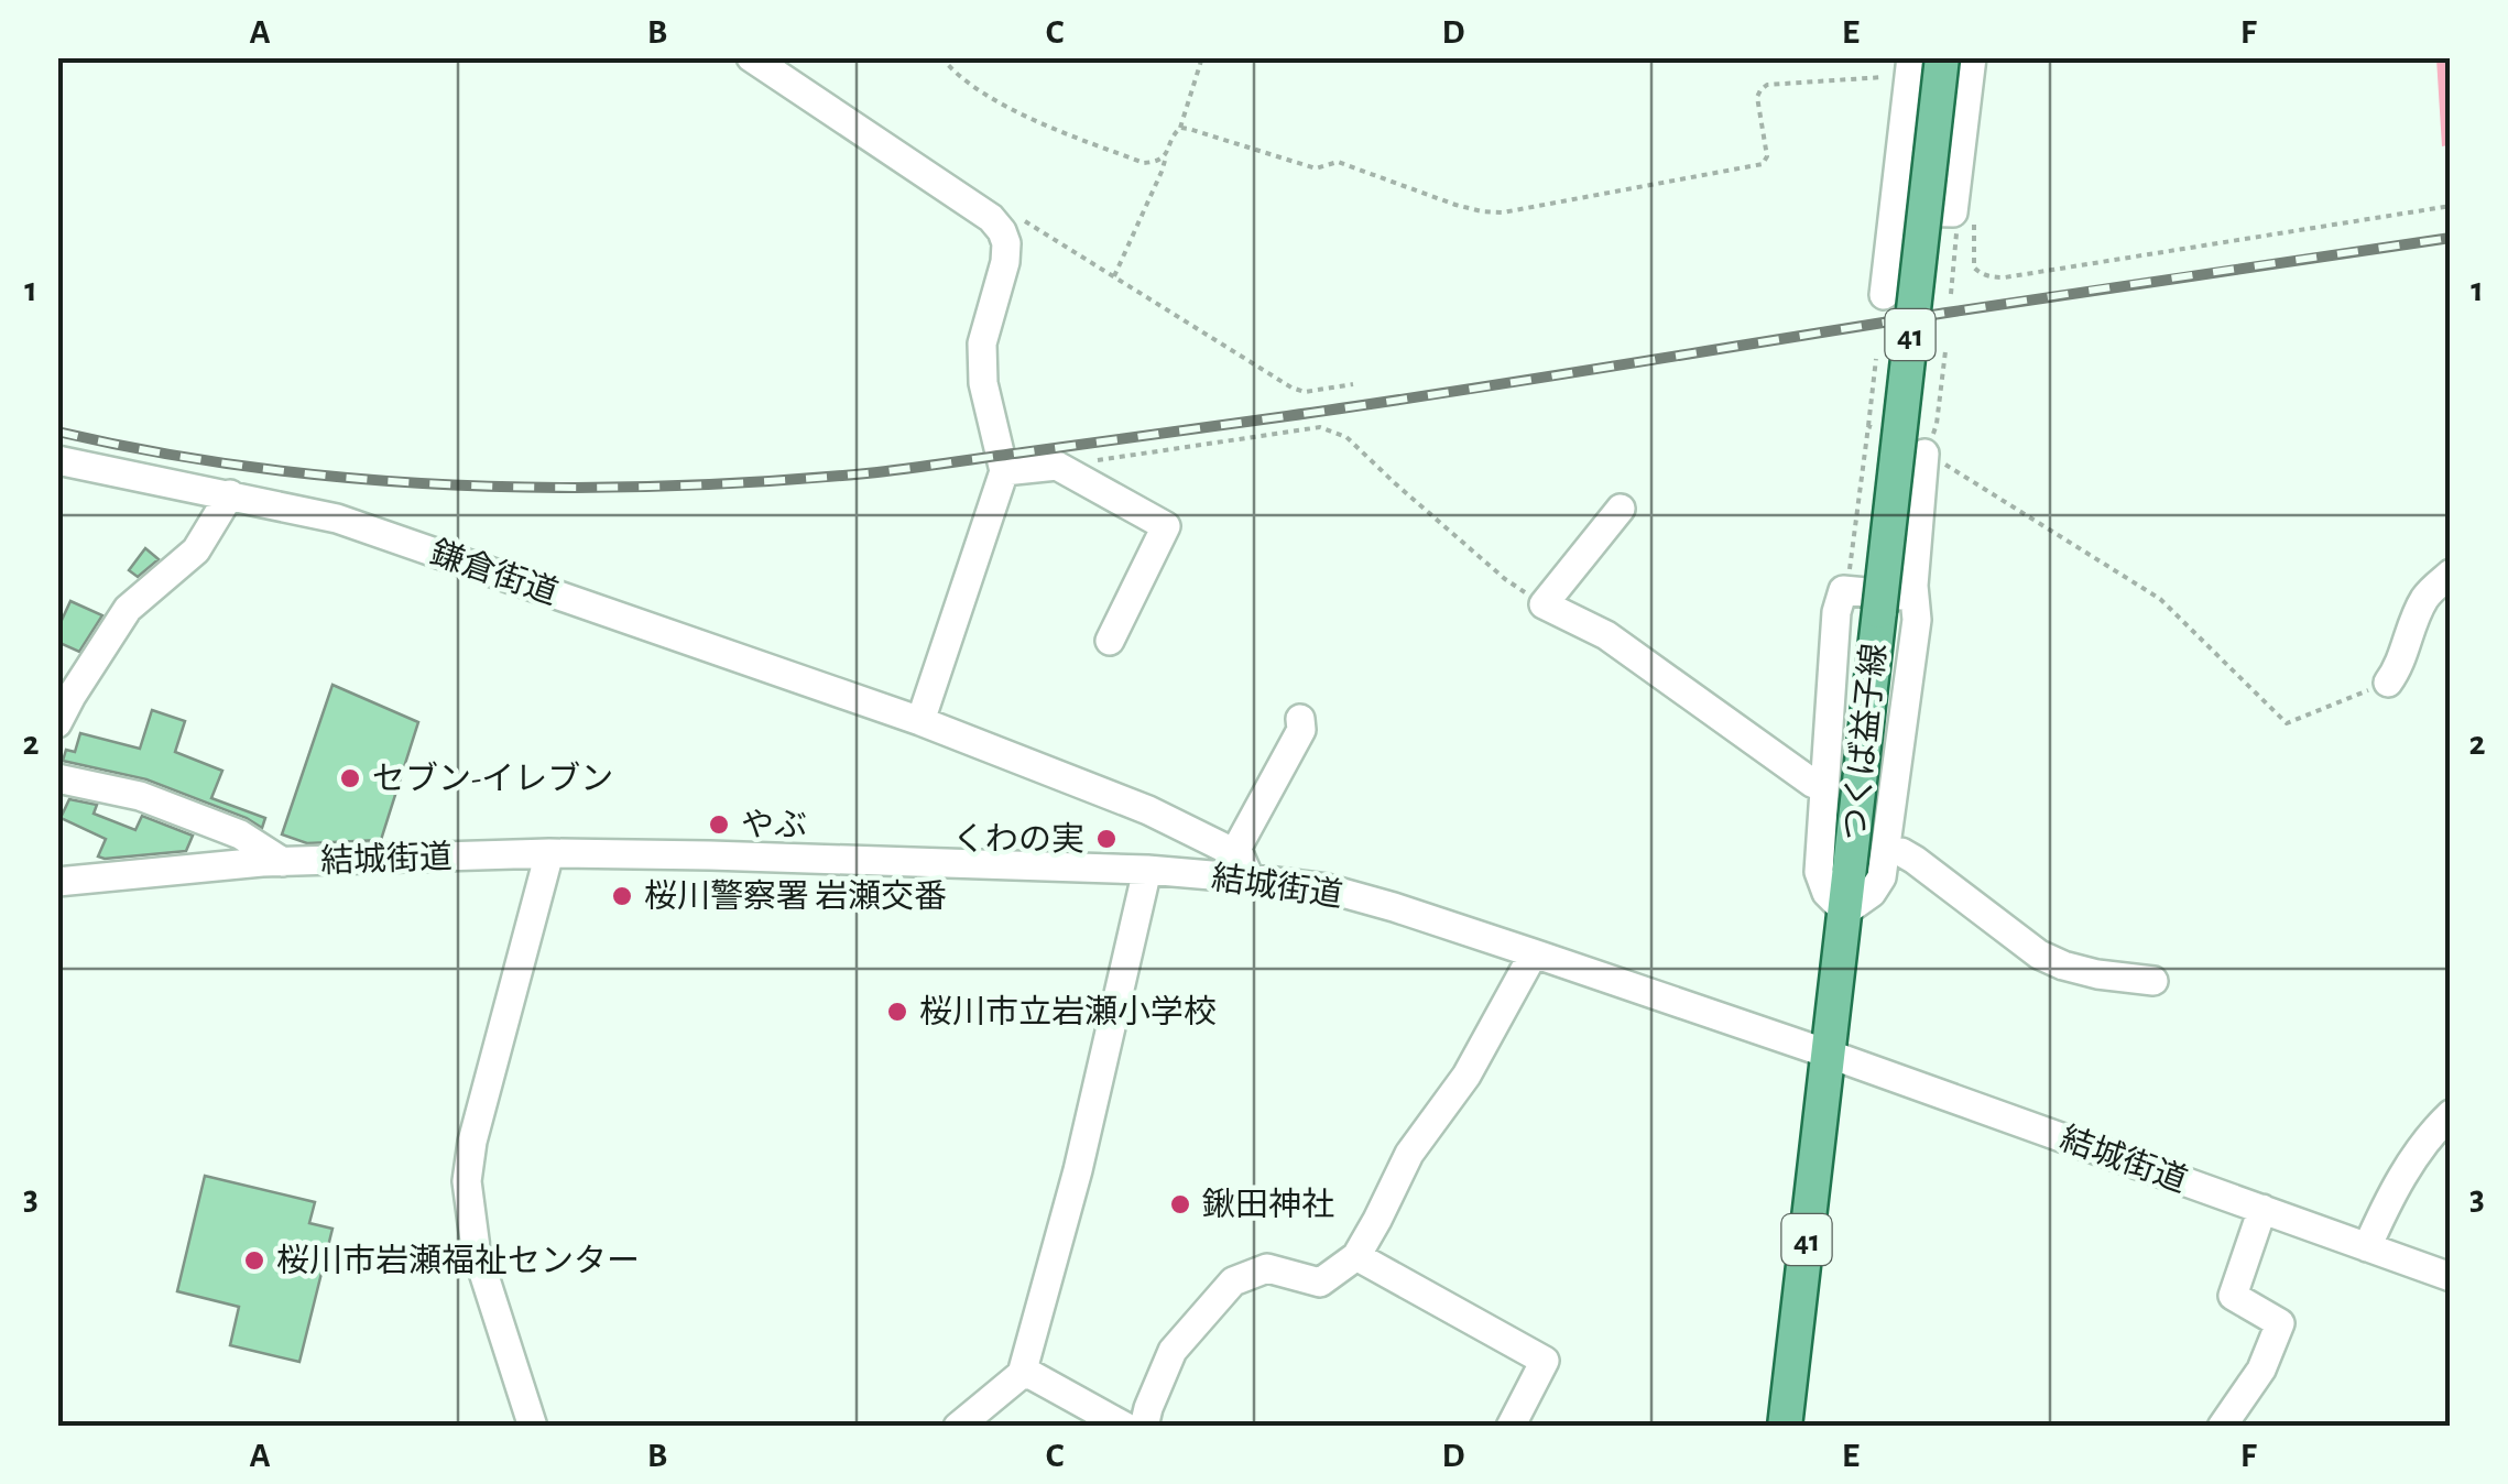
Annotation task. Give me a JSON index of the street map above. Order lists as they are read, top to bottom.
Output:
{
  "streets": {
    "main road": ["41", "つくば益子線"],
    "street": ["鎌倉街道", "結城街道"]
  },
  "crossings": [
    ["つくば益子線", "結城街道"]
  ],
  "places": [
    "セブン-イレブン",
    "やぶ",
    "くわの実",
    "桜川警察署 岩瀬交番",
    "桜川市立岩瀬小学校",
    "鍬田神社",
    "桜川市岩瀬福祉センター"
  ],
  "grid": {
    "columns": [
      "A",
      "B",
      "C",
      "D",
      "E",
      "F"
    ],
    "rows": ["1", "2", "3"]
  }
}
